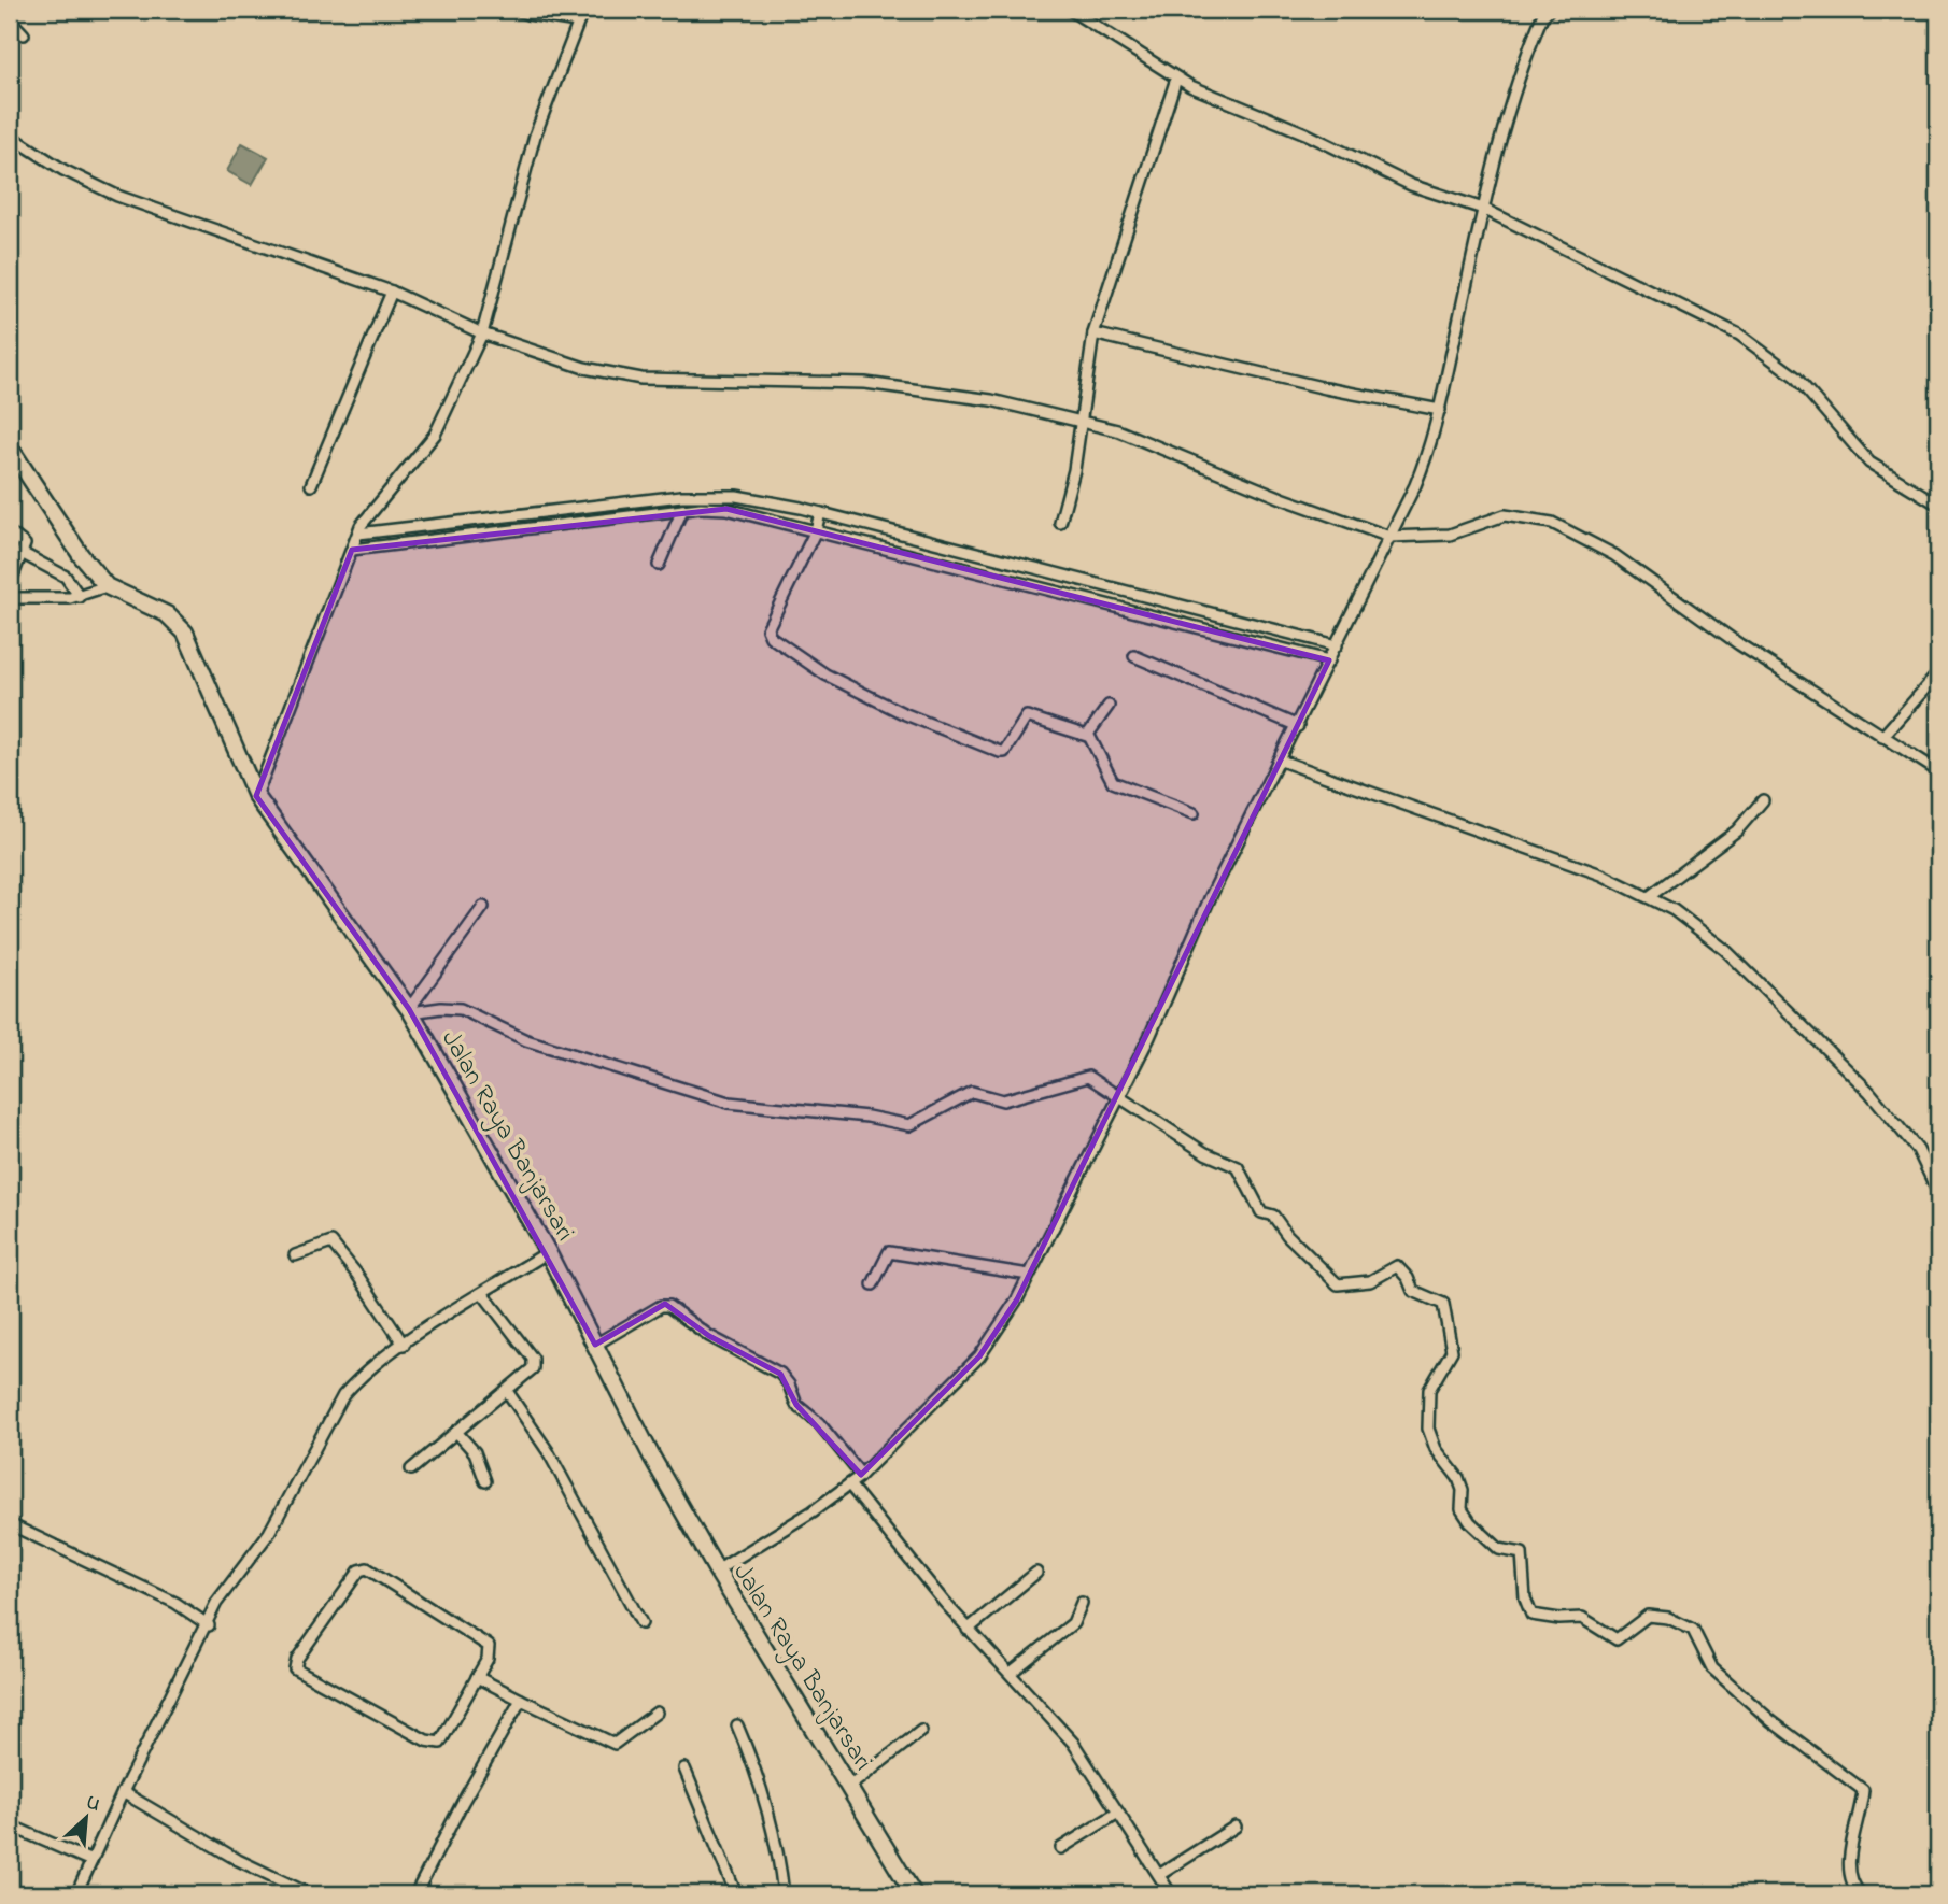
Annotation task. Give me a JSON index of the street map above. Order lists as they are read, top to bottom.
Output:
{
  "streets": {
    "highway": ["Jalan Raya Banjarsari"]
  },
  "north": "top right"
}
